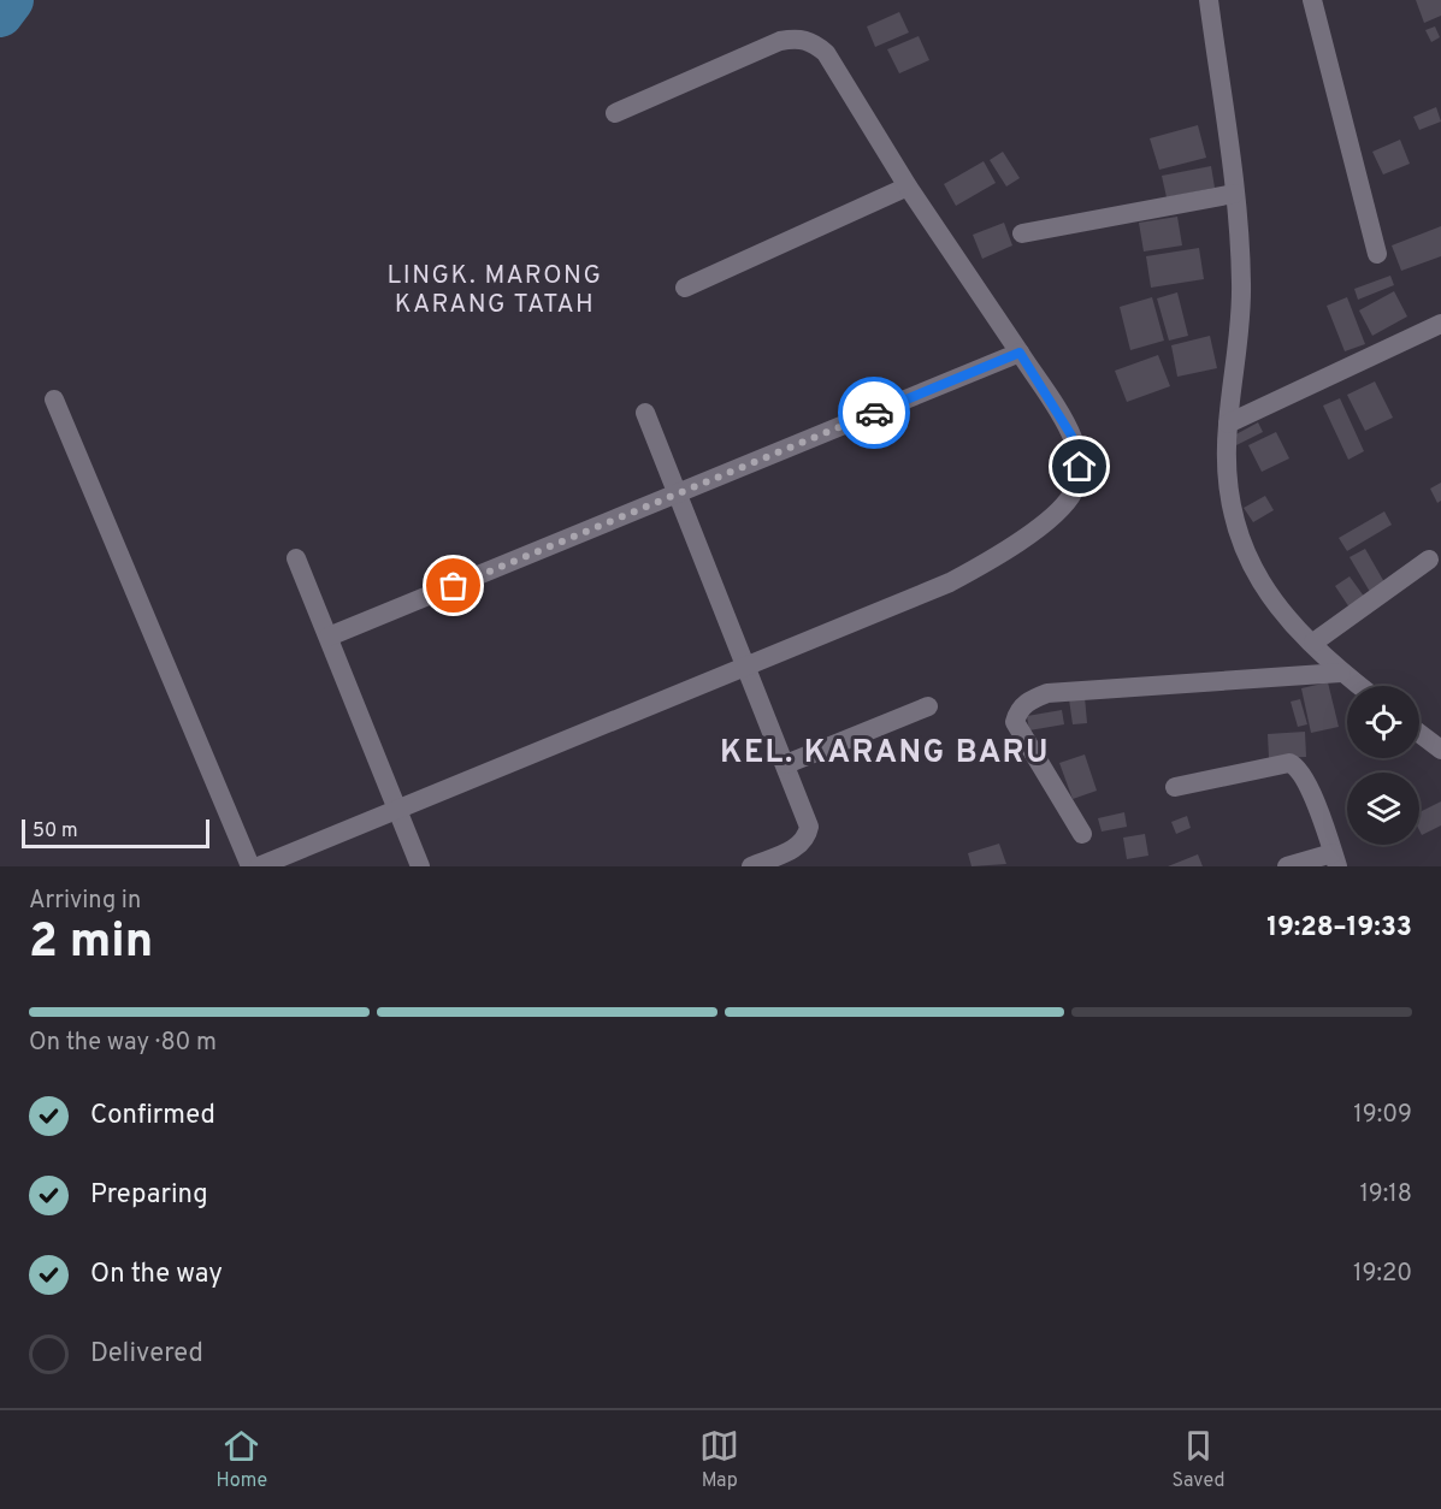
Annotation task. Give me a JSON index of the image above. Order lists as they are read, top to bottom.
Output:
{
  "districts": ["LINGK. MARONG KARANG TATAH", "KEL. KARANG BARU"],
  "scale_bar": "50 m",
  "page": {
    "scale": "50 m",
    "heading": ["2 min", "Arriving in", "19:28–19:33"],
    "bar": "On the way · 80 m",
    "list": [
      ["Confirmed", "19:09"],
      ["Preparing", "19:18"],
      ["On the way", "19:20"],
      "Delivered"
    ],
    "tabs": ["Home", "Map", "Saved"]
  }
}
